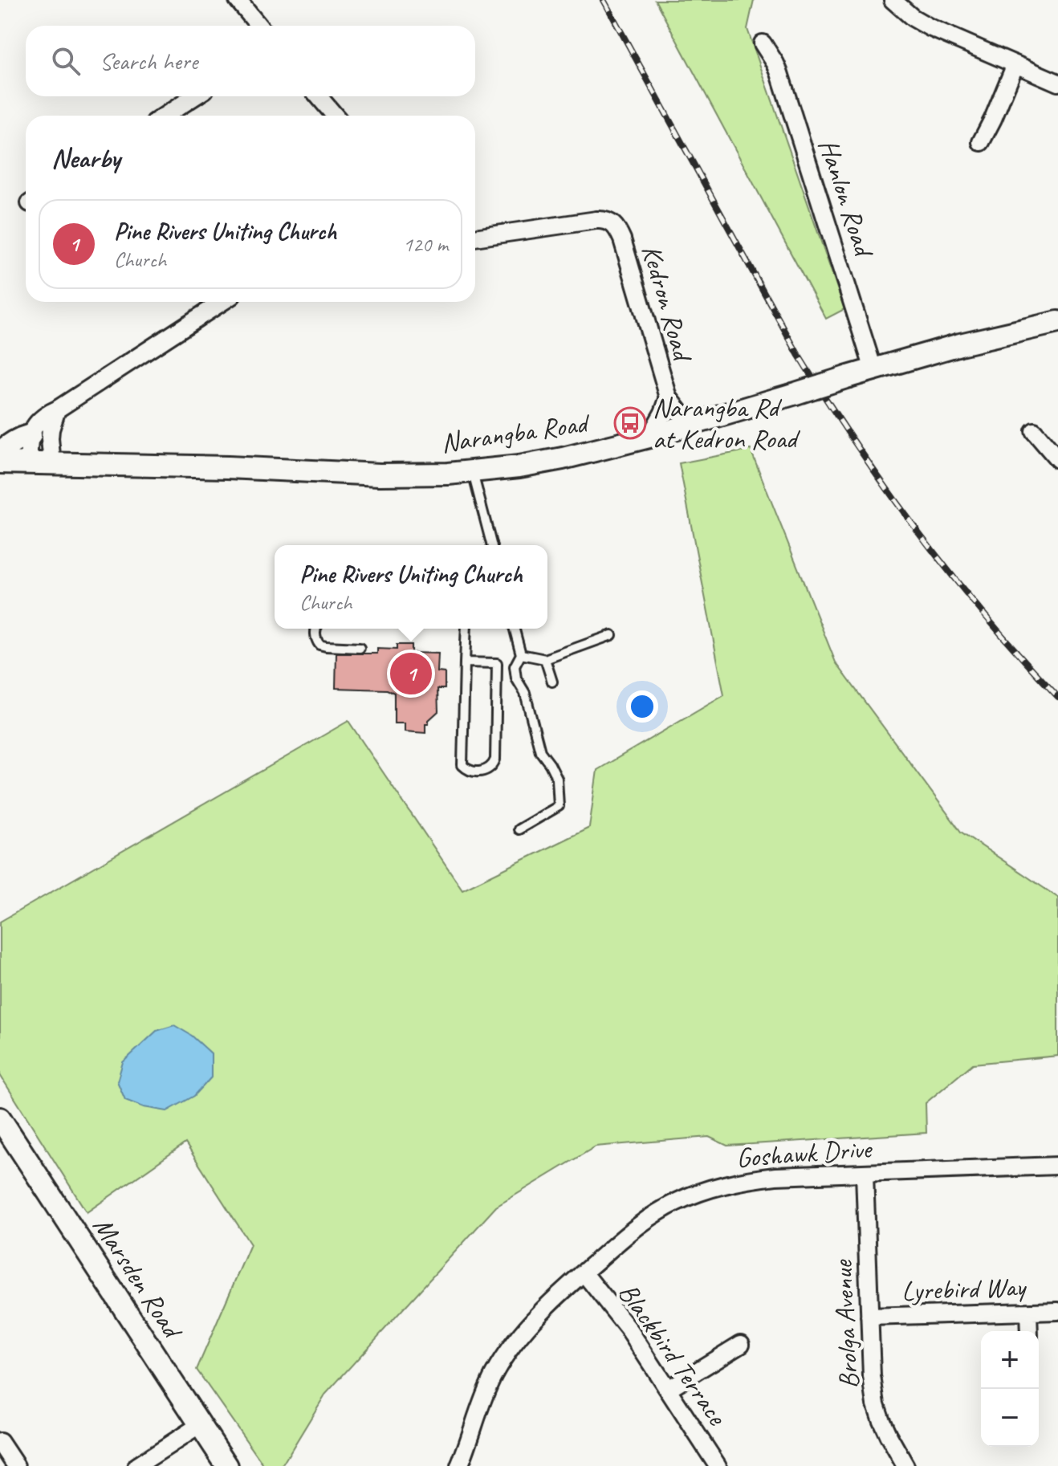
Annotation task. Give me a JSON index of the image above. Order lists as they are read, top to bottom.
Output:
{
  "streets": {
    "main road": ["Narangba Road", "Marsden Road"],
    "street": [
      "Hanlon Road",
      "Kedron Road",
      "Goshawk Drive",
      "Lyrebird Way",
      "Brolga Avenue",
      "Blackbird Terrace"
    ]
  },
  "crossings": [
    ["Hanlon Road", "Narangba Road"],
    ["Kedron Road", "Narangba Road"],
    ["Goshawk Drive", "Brolga Avenue"],
    ["Goshawk Drive", "Blackbird Terrace"],
    ["Lyrebird Way", "Brolga Avenue"]
  ],
  "places": {
    "bus stop": ["Narangba Rd at Kedron Road"]
  },
  "page": {
    "search": "Search here",
    "heading": "Nearby",
    "list": [
      {
        "mark": "1",
        "name": "Pine Rivers Uniting Church",
        "note": "Church",
        "value": "120 m"
      }
    ],
    "popup": ["Pine Rivers Uniting Church", "Church"],
    "pins": "1",
    "map_buttons": ["+", "−"]
  }
}
